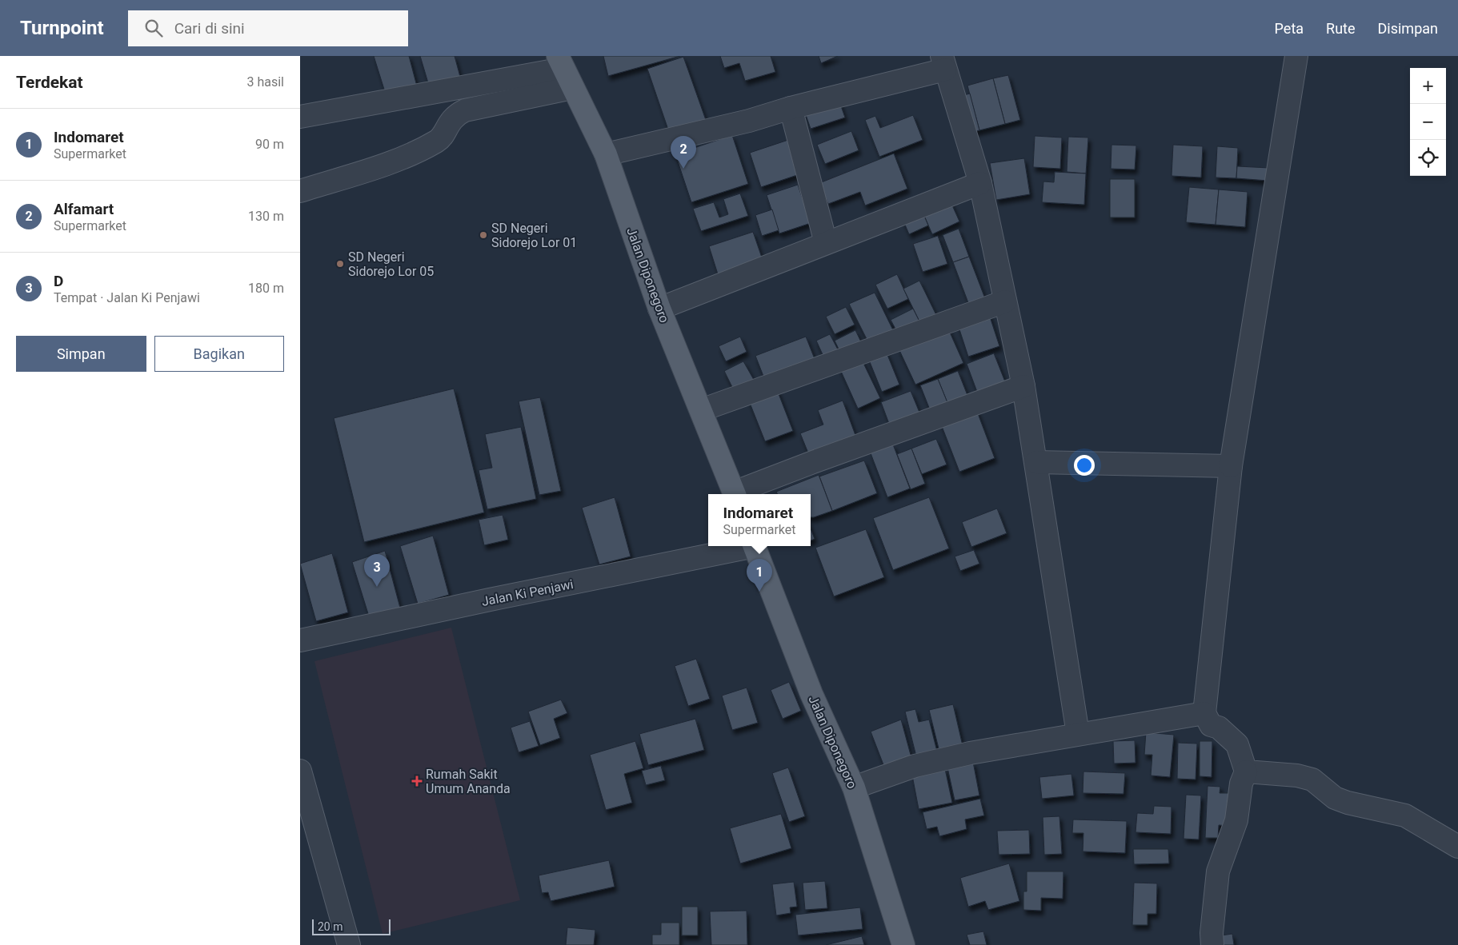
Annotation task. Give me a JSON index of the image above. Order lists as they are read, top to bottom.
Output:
{
  "streets": {
    "main road": ["Jalan Diponegoro"],
    "street": ["Jalan Ki Penjawi"]
  },
  "places": {
    "other": ["SD Negeri Sidorejo Lor 01", "SD Negeri Sidorejo Lor 05"],
    "health": ["Rumah Sakit Umum Ananda"]
  },
  "scale_bar": "20 m",
  "page": {
    "header": "Turnpoint",
    "search": "Cari di sini",
    "nav": ["Peta", "Rute", "Disimpan"],
    "heading": ["Terdekat", "3 hasil"],
    "map_buttons": ["+", "−"],
    "list": [
      {
        "mark": "1",
        "name": "Indomaret",
        "note": "Supermarket",
        "value": "90 m"
      },
      {
        "mark": "2",
        "name": "Alfamart",
        "note": "Supermarket",
        "value": "130 m"
      },
      {
        "mark": "3",
        "name": "D",
        "note": "Tempat · Jalan Ki Penjawi",
        "value": "180 m"
      }
    ],
    "pins": ["2", "3", "1"],
    "buttons": ["Simpan", "Bagikan"],
    "popup": ["Indomaret", "Supermarket"],
    "scale": "20 m"
  }
}
